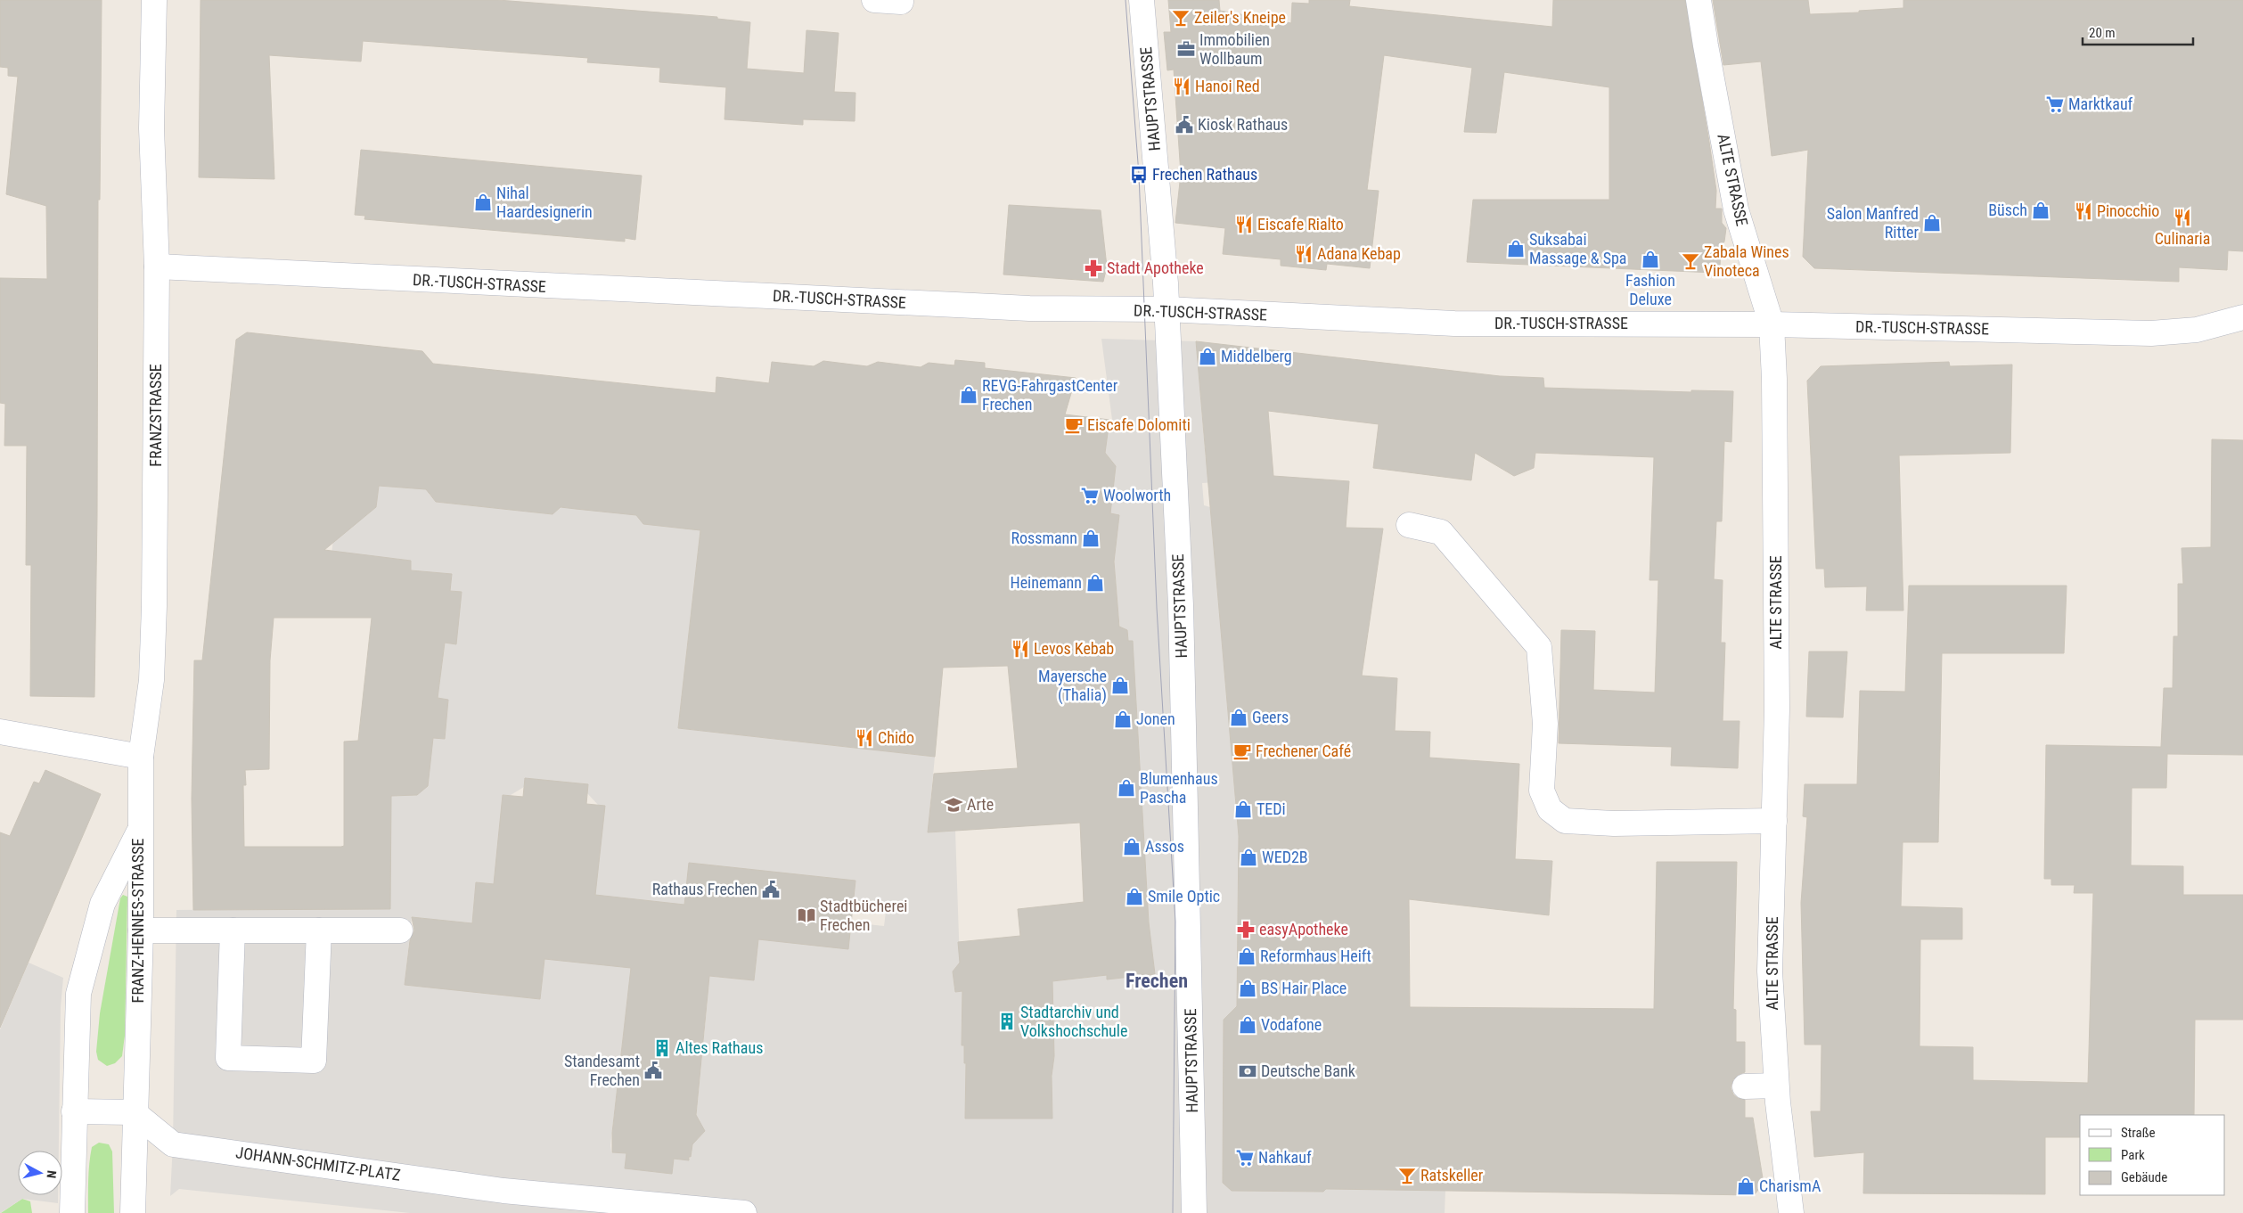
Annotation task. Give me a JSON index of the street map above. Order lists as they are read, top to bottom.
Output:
{
  "streets": {
    "street": [
      "HAUPTSTRASSE",
      "ALTE STRASSE",
      "DR.-TUSCH-STRASSE",
      "FRANZSTRASSE",
      "FRANZ-HENNES-STRASSE",
      "JOHANN-SCHMITZ-PLATZ"
    ]
  },
  "crossings": [
    ["HAUPTSTRASSE", "DR.-TUSCH-STRASSE"],
    ["ALTE STRASSE", "DR.-TUSCH-STRASSE"],
    ["DR.-TUSCH-STRASSE", "FRANZSTRASSE"],
    ["FRANZSTRASSE", "FRANZ-HENNES-STRASSE"],
    ["FRANZ-HENNES-STRASSE", "JOHANN-SCHMITZ-PLATZ"]
  ],
  "districts": ["Frechen"],
  "places": {
    "bar": ["Zeiler's Kneipe", "Zabala Wines Vinoteca", "Ratskeller"],
    "office": ["Immobilien Wollbaum"],
    "restaurant": [
      "Hanoi Red",
      "Pinocchio",
      "Culinaria",
      "Eiscafe Rialto",
      "Adana Kebap",
      "Levos Kebab",
      "Chido"
    ],
    "supermarket": ["Marktkauf", "Woolworth", "Nahkauf"],
    "public building": ["Kiosk Rathaus", "Rathaus Frechen", "Standesamt Frechen"],
    "bus stop": ["Frechen Rathaus"],
    "shop": [
      "Nihal Haardesignerin",
      "Büsch",
      "Salon Manfred Ritter",
      "Suksabai Massage & Spa",
      "Fashion Deluxe",
      "Middelberg",
      "REVG-FahrgastCenter Frechen",
      "Rossmann",
      "Heinemann",
      "Mayersche (Thalia)",
      "Geers",
      "Jonen",
      "Blumenhaus Pascha",
      "TEDi",
      "Assos",
      "WED2B",
      "Smile Optic",
      "Reformhaus Heift",
      "BS Hair Place",
      "Vodafone",
      "CharismA"
    ],
    "pharmacy": ["Stadt Apotheke", "easyApotheke"],
    "cafe": ["Eiscafe Dolomiti", "Frechener Café"],
    "school or university": ["Arte"],
    "library": ["Stadtbücherei Frechen"],
    "building": ["Stadtarchiv und Volkshochschule", "Altes Rathaus"],
    "bank": ["Deutsche Bank"]
  },
  "legend": ["Straße", "Park", "Gebäude"],
  "scale_bar": "20 m",
  "north": "right"
}
